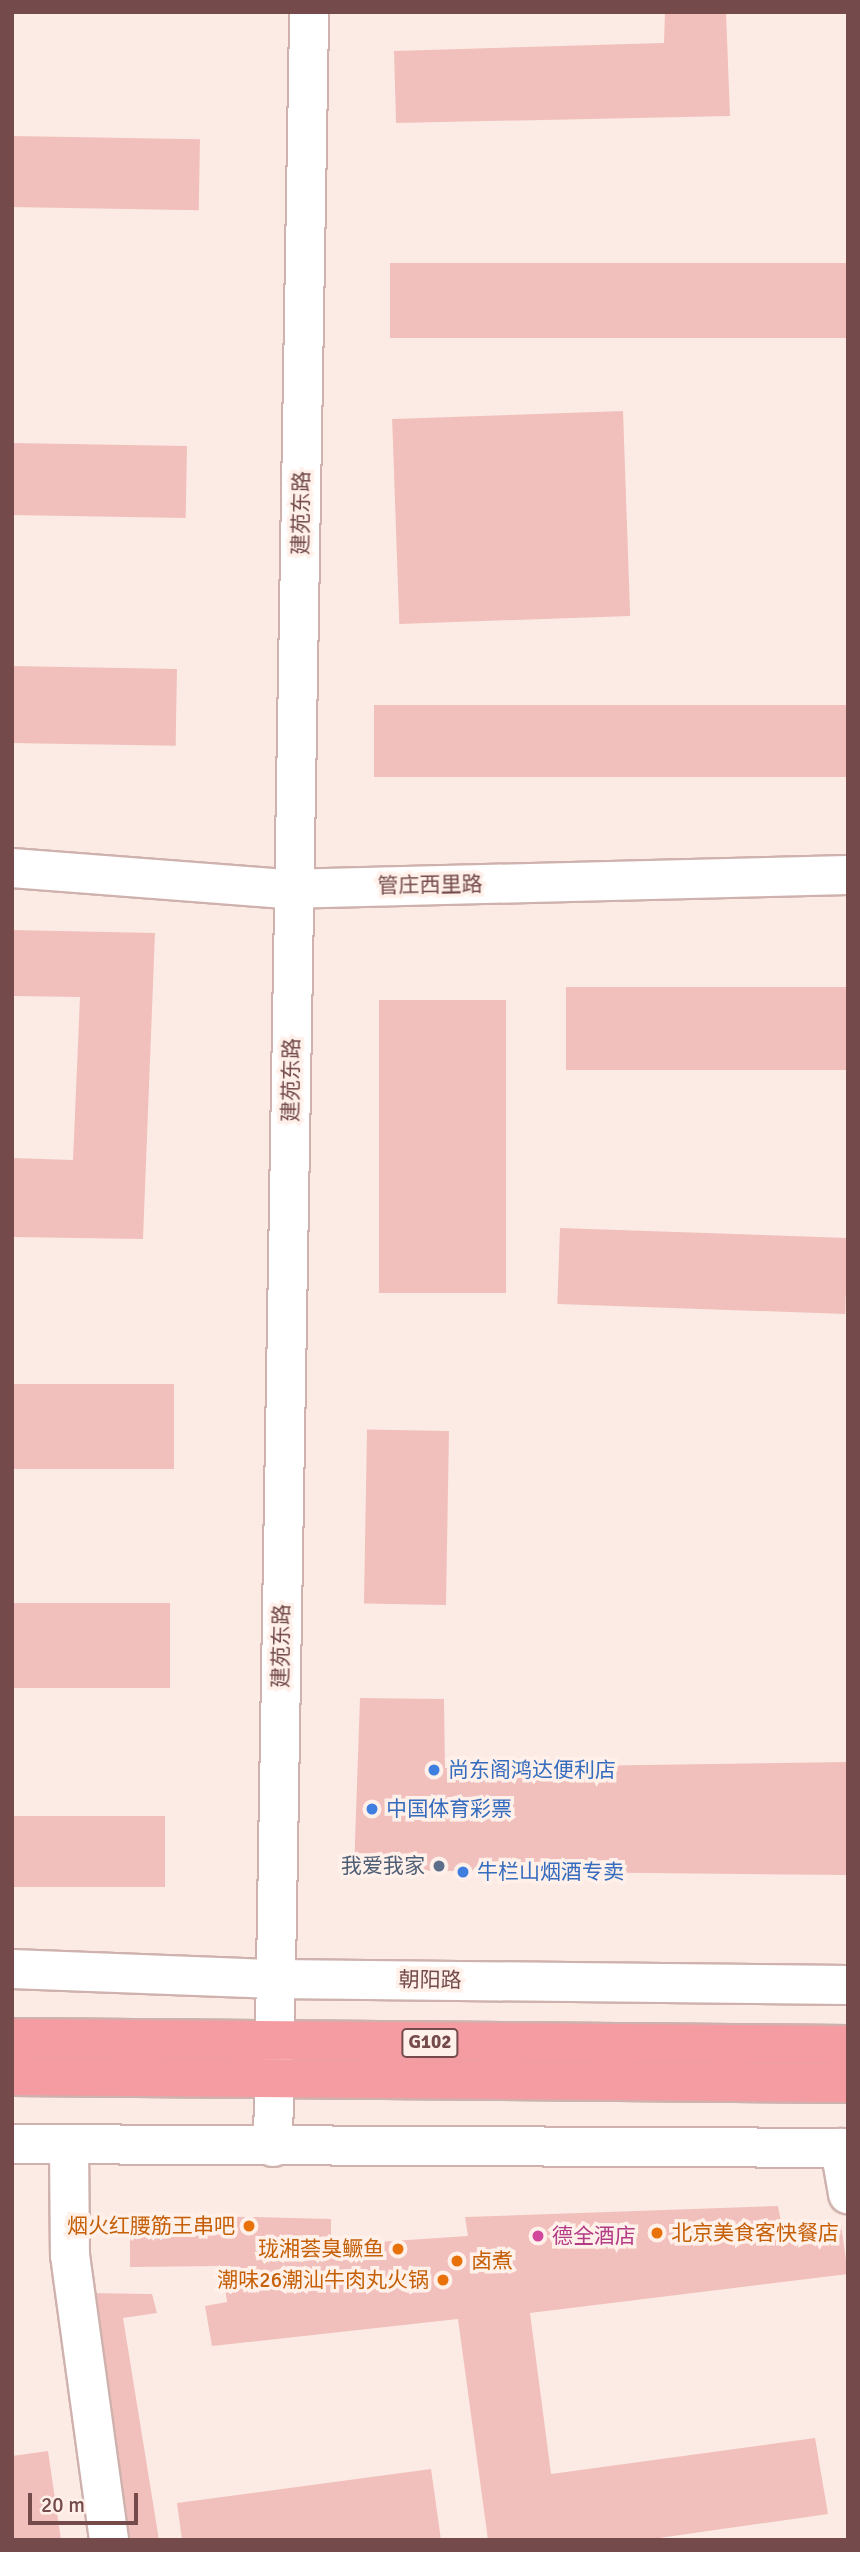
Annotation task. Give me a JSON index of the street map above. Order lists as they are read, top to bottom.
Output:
{
  "streets": {
    "highway": ["G102"],
    "street": ["建苑东路", "管庄西里路", "朝阳路"]
  },
  "crossings": [
    ["建苑东路", "管庄西里路"],
    ["建苑东路", "朝阳路"],
    ["建苑东路", "G102"]
  ],
  "places": [
    "尚东阁鸿达便利店",
    "中国体育彩票",
    "我爱我家",
    "牛栏山烟酒专卖",
    "烟火红腰筋王串吧",
    "北京美食客快餐店",
    "德全酒店",
    "珑湘荟臭鳜鱼",
    "卤煮",
    "潮味26潮汕牛肉丸火锅"
  ],
  "scale_bar": "20 m"
}
